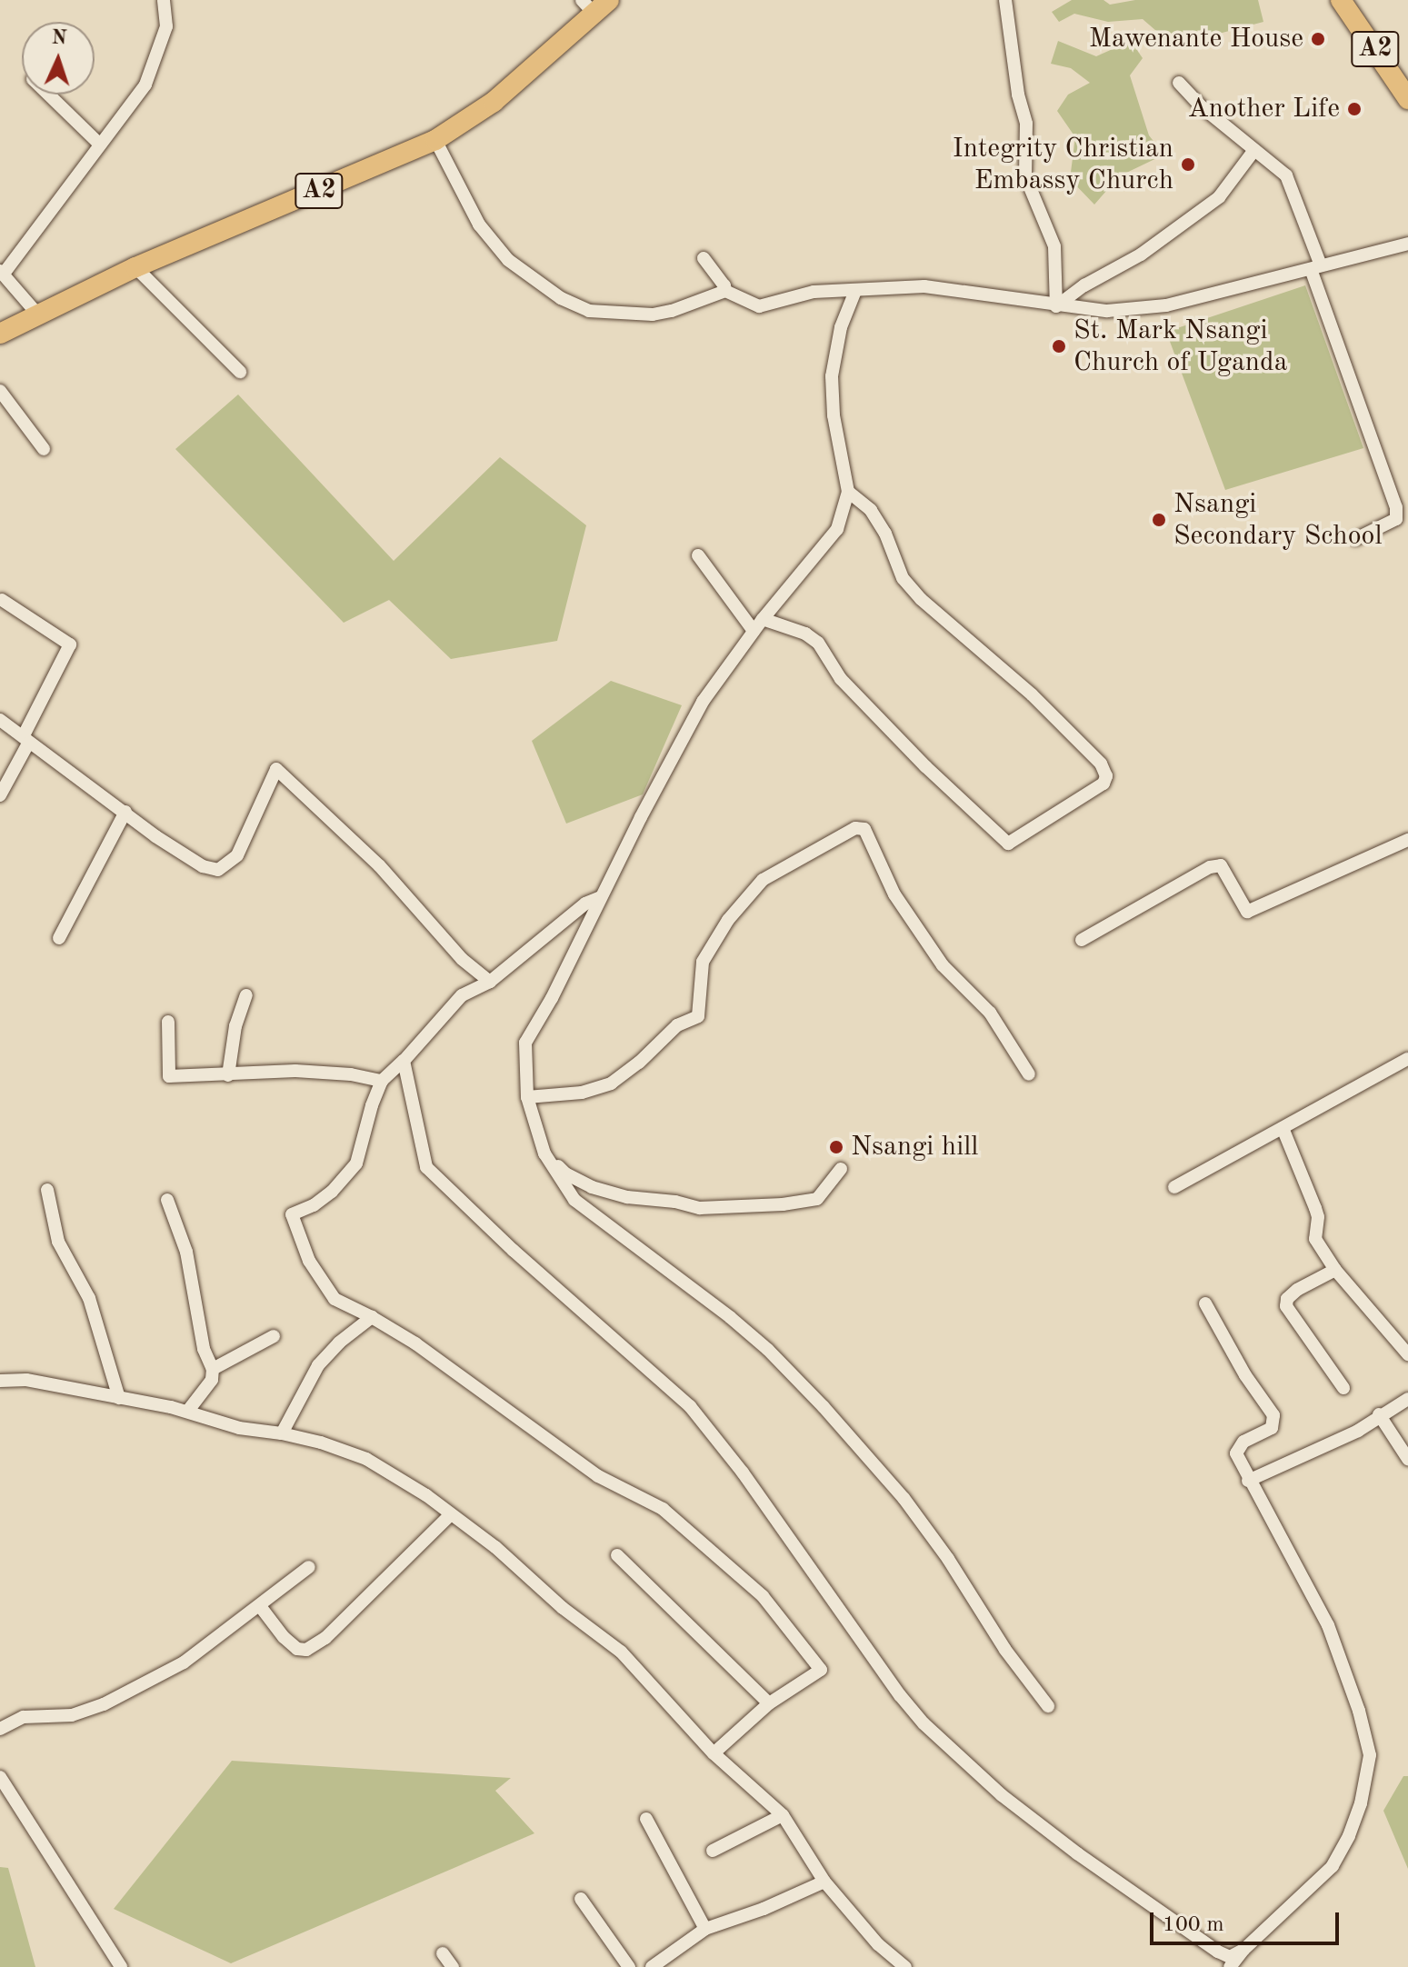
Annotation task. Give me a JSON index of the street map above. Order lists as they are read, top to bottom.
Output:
{
  "streets": {
    "main road": ["A2"]
  },
  "places": [
    "Mawenante House",
    "Another Life",
    "Integrity Christian Embassy Church",
    "St. Mark Nsangi Church of Uganda",
    "Nsangi Secondary School",
    "Nsangi hill"
  ],
  "scale_bar": "100 m",
  "north": "top"
}
